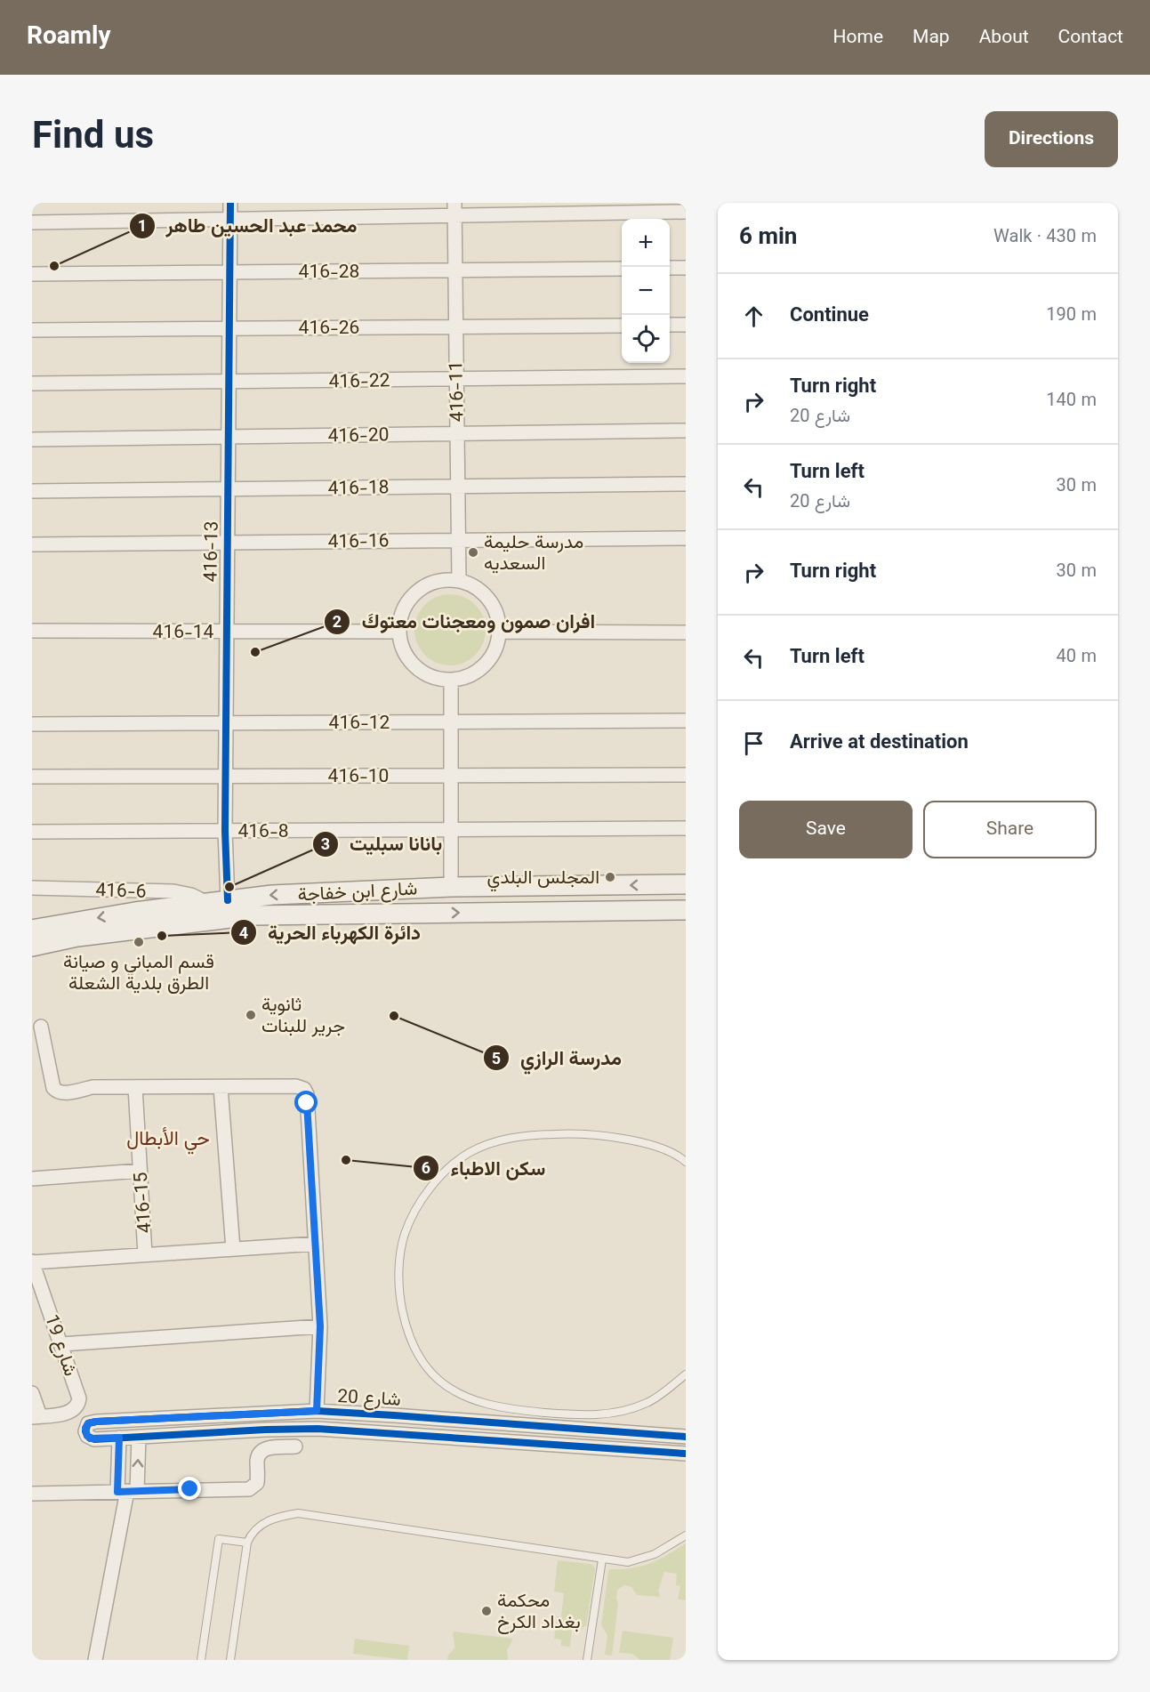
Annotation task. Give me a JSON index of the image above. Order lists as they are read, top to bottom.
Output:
{
  "streets": {
    "street": [
      "416-28",
      "416-26",
      "416-22",
      "416-11",
      "416-20",
      "416-18",
      "416-16",
      "416-13",
      "416-14",
      "416-12",
      "416-10",
      "416-8",
      "416-6",
      "شارع ابن خفاجة",
      "416-15",
      "شارع 19",
      "شارع 20"
    ]
  },
  "crossings": [
    ["416-28", "416-11"],
    ["416-28", "416-13"],
    ["416-26", "416-11"],
    ["416-26", "416-13"],
    ["416-22", "416-11"],
    ["416-22", "416-13"],
    ["416-11", "416-20"],
    ["416-11", "416-18"],
    ["416-11", "416-16"],
    ["416-11", "416-14"],
    ["416-20", "416-13"],
    ["416-18", "416-13"],
    ["416-16", "416-13"],
    ["416-13", "416-14"],
    ["416-13", "416-12"],
    ["416-13", "416-10"],
    ["416-13", "416-8"],
    ["416-13", "شارع ابن خفاجة"],
    ["416-6", "شارع ابن خفاجة"],
    ["شارع 19", "شارع 20"]
  ],
  "districts": ["حي الأبطال"],
  "places": [
    "محمد عبد الحسين طاهر",
    "مدرسة حليمة السعديه",
    "افران صمون ومعجنات معتوكَ",
    "المجلس البلدي",
    "بانانا سبليت",
    "دائرة الكهرباء الحرية",
    "قسم المباني و صيانة الطرق بلدية الشعلة",
    "ثانوية جرير للبنات",
    "مدرسة الرازي",
    "سكن الاطباء",
    "محكمة بغداد الكرخ"
  ],
  "page": {
    "header": "Roamly",
    "nav": [
      "Home",
      "Map",
      "About",
      "Contact"
    ],
    "title": "Find us",
    "buttons": [
      "Directions",
      ["Save", "Share"]
    ],
    "heading": ["6 min", "Walk · 430 m"],
    "map_buttons": ["+", "−"],
    "list": [
      ["Continue", "190 m"],
      ["Turn right", "شارع 20", "140 m"],
      ["Turn left", "شارع 20", "30 m"],
      ["Turn right", "30 m"],
      ["Turn left", "40 m"],
      "Arrive at destination"
    ]
  }
}
